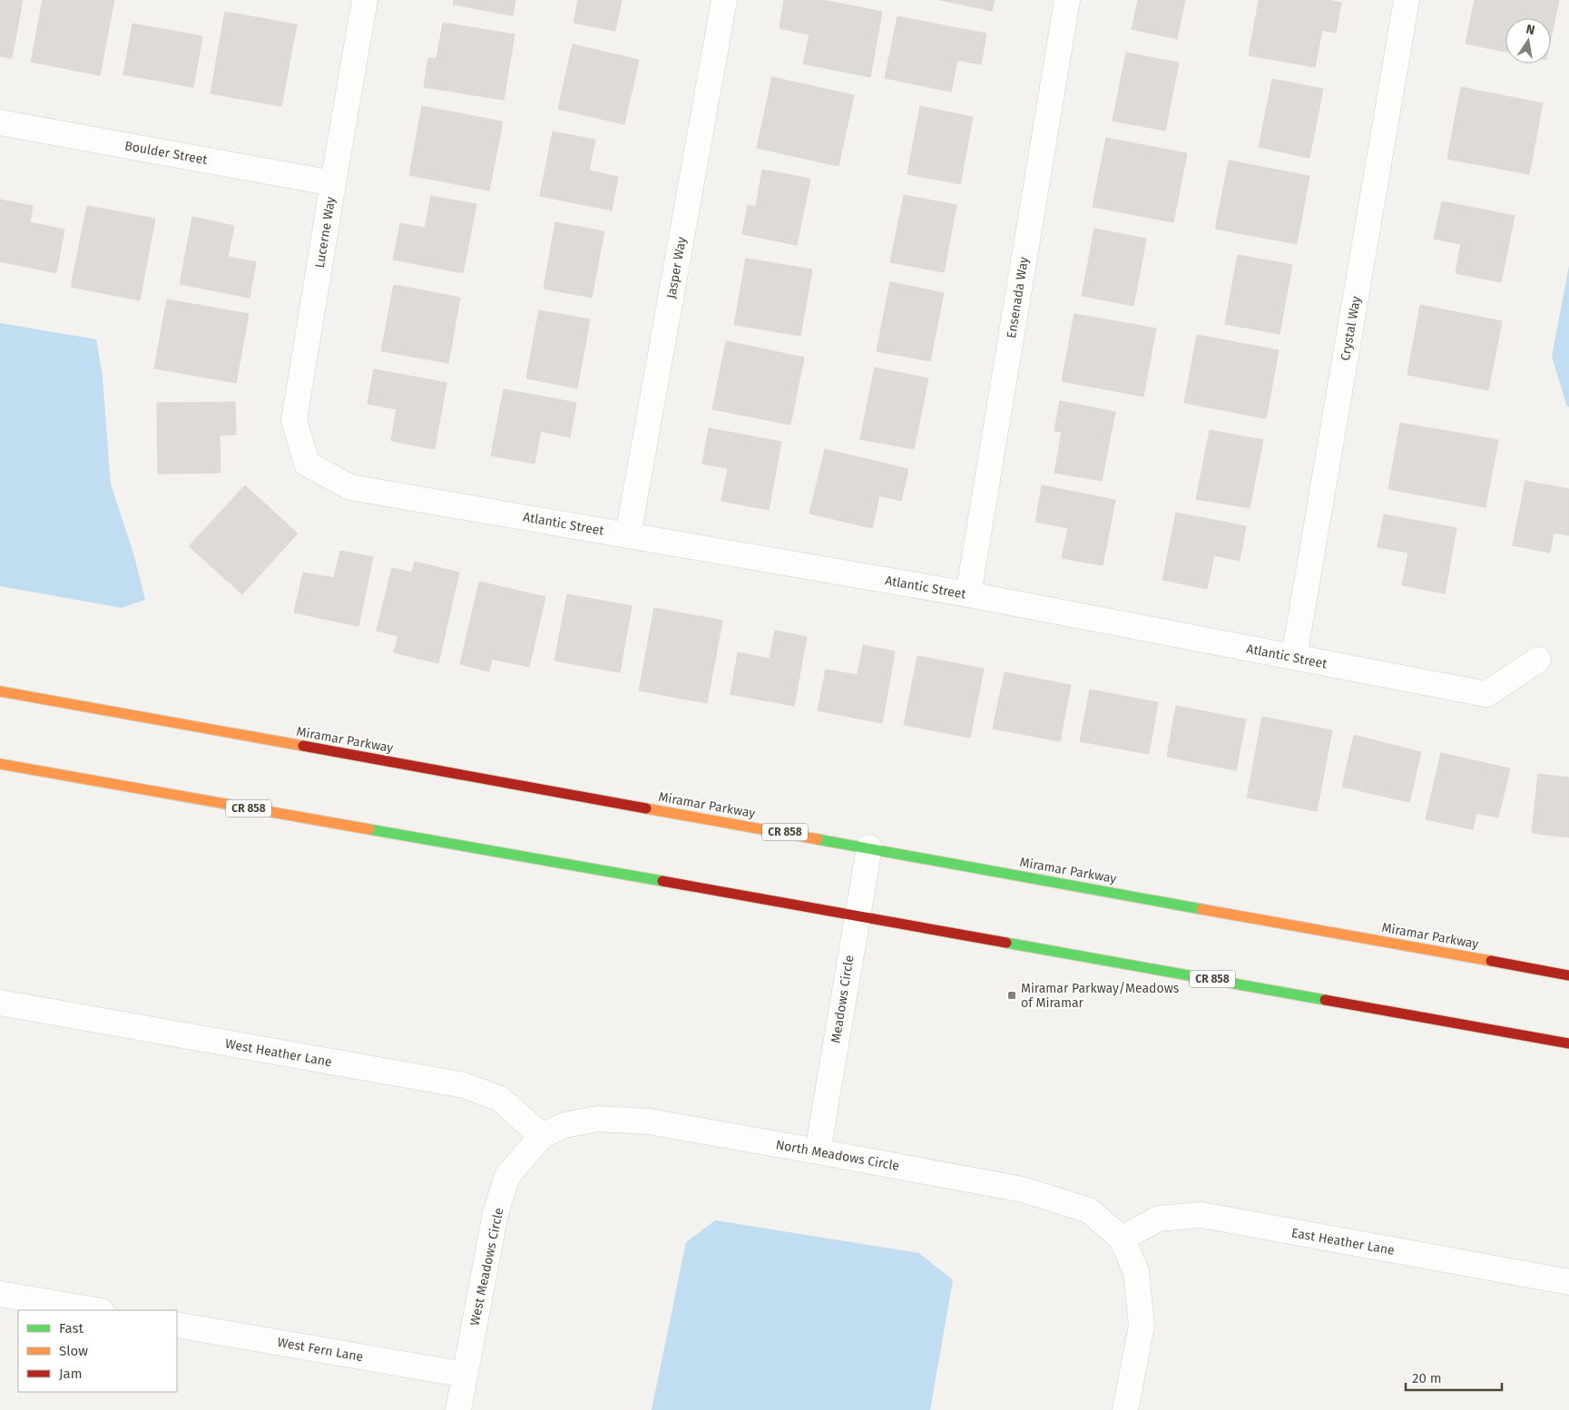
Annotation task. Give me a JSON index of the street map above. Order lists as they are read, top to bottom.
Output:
{
  "streets": {
    "main road": ["Miramar Parkway", "CR 858"],
    "street": [
      "Boulder Street",
      "Lucerne Way",
      "Jasper Way",
      "Ensenada Way",
      "Crystal Way",
      "Atlantic Street",
      "Meadows Circle",
      "West Heather Lane",
      "North Meadows Circle",
      "East Heather Lane",
      "West Meadows Circle",
      "West Fern Lane"
    ]
  },
  "crossings": [
    ["Boulder Street", "Lucerne Way"],
    ["Lucerne Way", "Atlantic Street"],
    ["Jasper Way", "Atlantic Street"],
    ["Ensenada Way", "Atlantic Street"],
    ["Crystal Way", "Atlantic Street"],
    ["Miramar Parkway", "Meadows Circle"],
    ["CR 858", "Meadows Circle"],
    ["Meadows Circle", "North Meadows Circle"],
    ["West Heather Lane", "North Meadows Circle"],
    ["West Heather Lane", "West Meadows Circle"],
    ["North Meadows Circle", "East Heather Lane"],
    ["North Meadows Circle", "West Meadows Circle"],
    ["West Meadows Circle", "West Fern Lane"]
  ],
  "places": {
    "transit": ["Miramar Parkway/Meadows of Miramar"]
  },
  "legend": ["Fast", "Slow", "Jam"],
  "scale_bar": "20 m",
  "north": "top"
}
